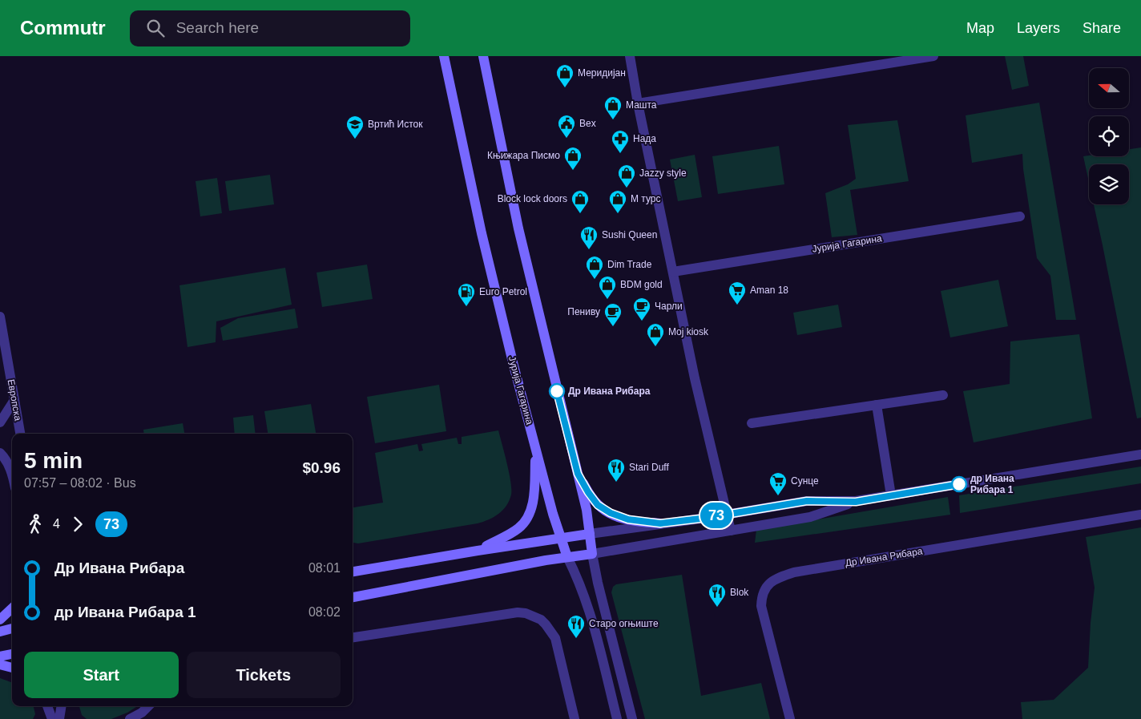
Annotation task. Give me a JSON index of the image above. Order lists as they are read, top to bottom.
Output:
{
  "streets": {
    "main road": ["Јурија Гагарина"],
    "street": ["Европска", "Др Ивана Рибара"]
  },
  "places": {
    "shop": [
      "Меридијан",
      "Машта",
      "Књижара Писмо",
      "Jazzy style",
      "Block lock doors",
      "М турс",
      "Dim Trade",
      "BDM gold",
      "Moj kiosk"
    ],
    "public building": ["Bex"],
    "school or university": ["Вртић Исток"],
    "pharmacy": ["Нада"],
    "restaurant": [
      "Sushi Queen",
      "Stari Duff",
      "Blok",
      "Старо огњиште"
    ],
    "supermarket": ["Aman 18", "Сунце"],
    "fuel station": ["Euro Petrol"],
    "cafe": ["Чарли", "Пениву"],
    "other": ["Др Ивана Рибара", "др Ивана Рибара 1"]
  },
  "lines": ["bus line 73"],
  "north": "left",
  "page": {
    "header": "Commutr",
    "search": "Search here",
    "nav": ["Map", "Layers", "Share"],
    "on_map": "73",
    "heading": ["5 min", "07:57 – 08:02 · Bus", "$0.96"],
    "legs": ["4", "73"],
    "list": [
      {
        "name": "Др Ивана Рибара",
        "value": "08:01"
      },
      {
        "name": "др Ивана Рибара 1",
        "value": "08:02"
      }
    ],
    "buttons": ["Start", "Tickets"]
  }
}
